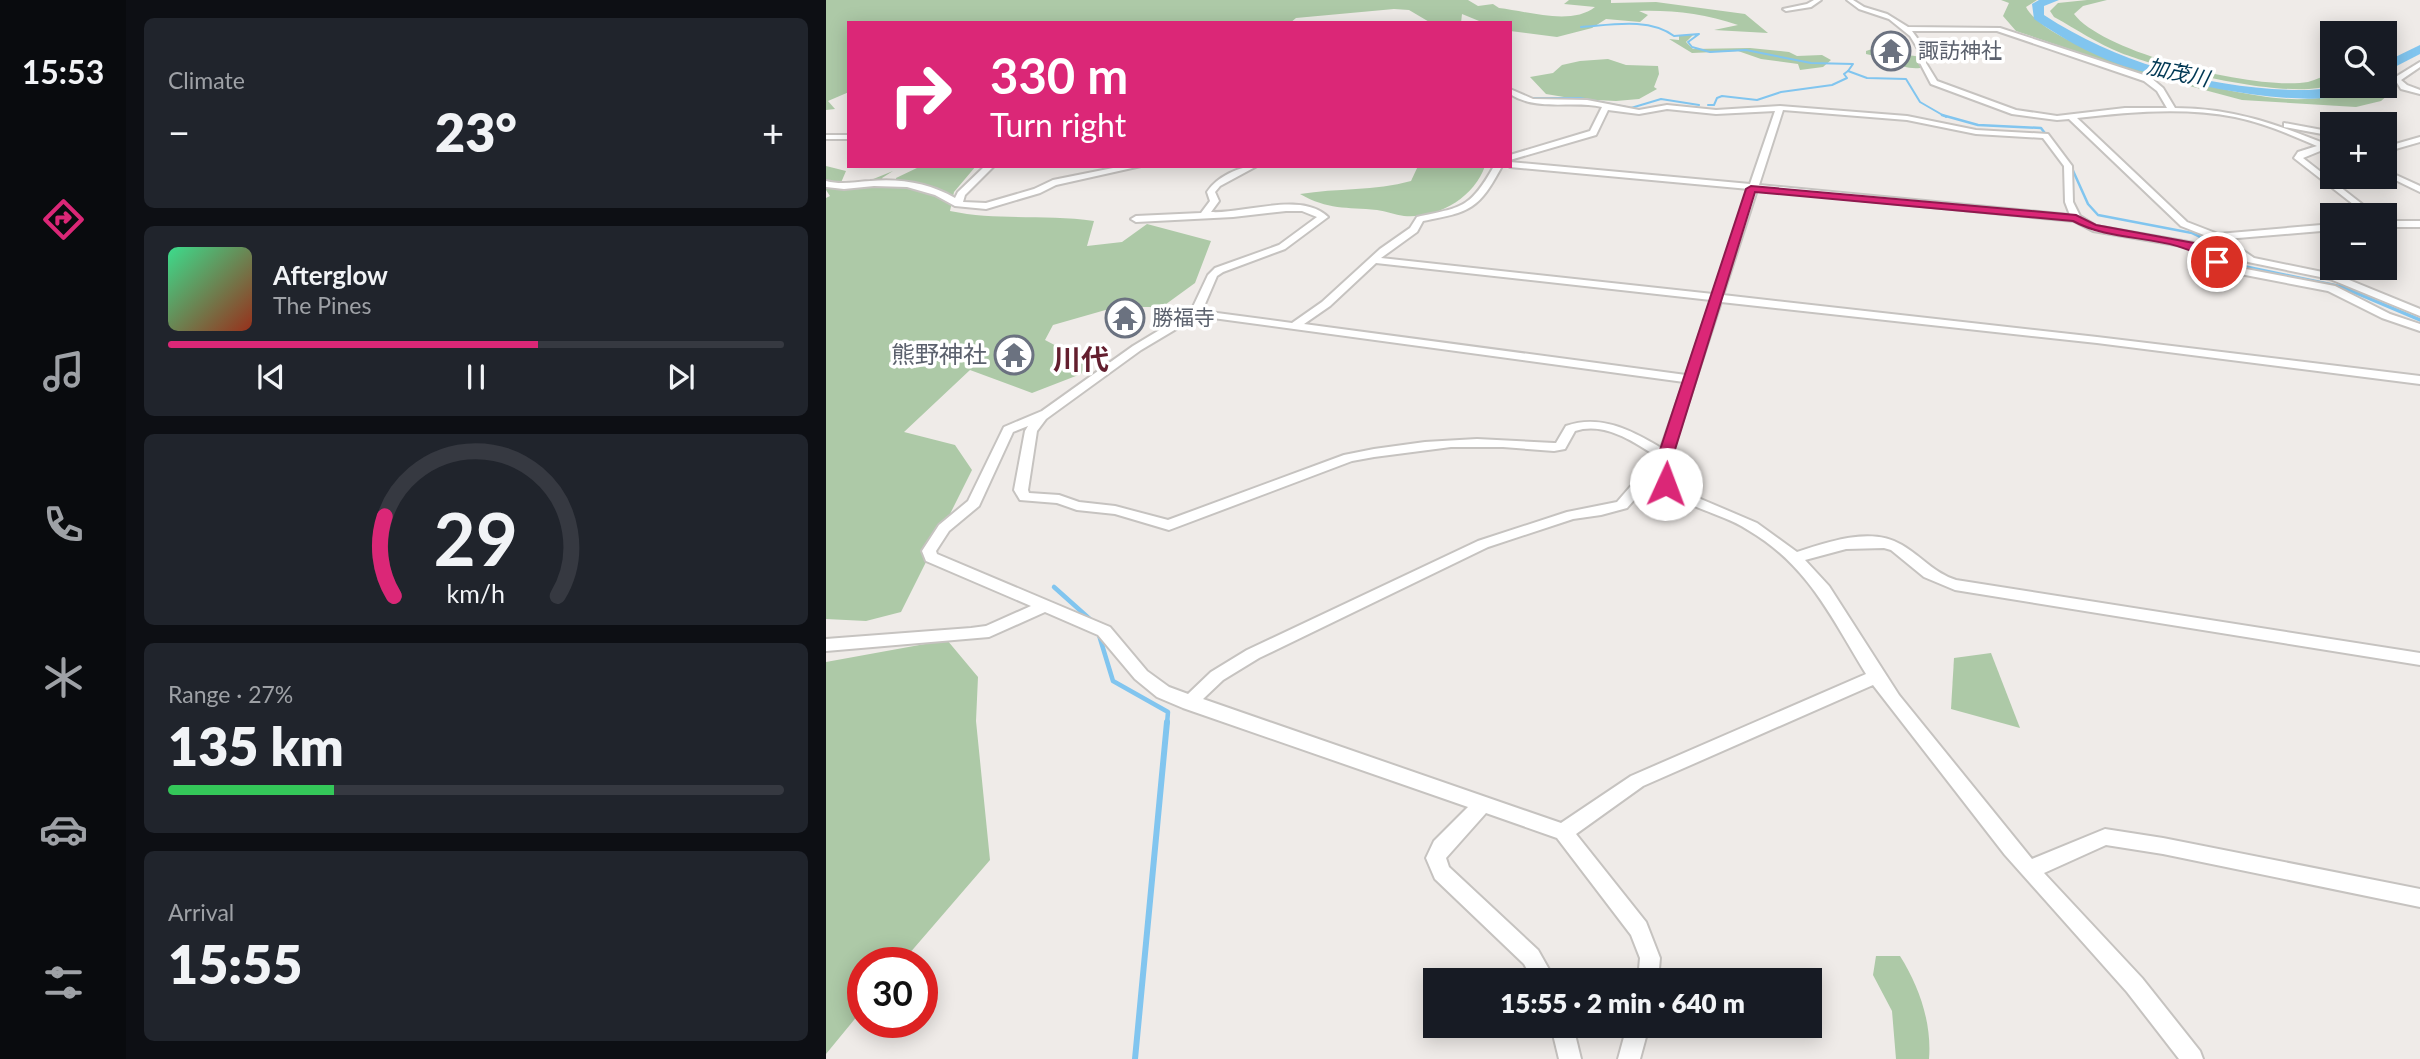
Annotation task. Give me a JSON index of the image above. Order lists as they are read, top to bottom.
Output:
{
  "districts": ["川代"],
  "water": ["加茂川"],
  "places": {
    "temple": ["諏訪神社", "勝福寺", "熊野神社"]
  },
  "page": {
    "tabs": "15:53",
    "tile": [
      "Climate",
      ["Range · 27%", "135 km"],
      ["Arrival", "15:55"]
    ],
    "map_buttons": ["+", "−"],
    "turn": ["330 m", "Turn right"],
    "heat": ["−", "23°", "+"],
    "song": ["Afterglow", "The Pines"],
    "limit": "30",
    "trip": "15:55 · 2 min · 640 m",
    "gauge": ["29", "km/h"]
  }
}
